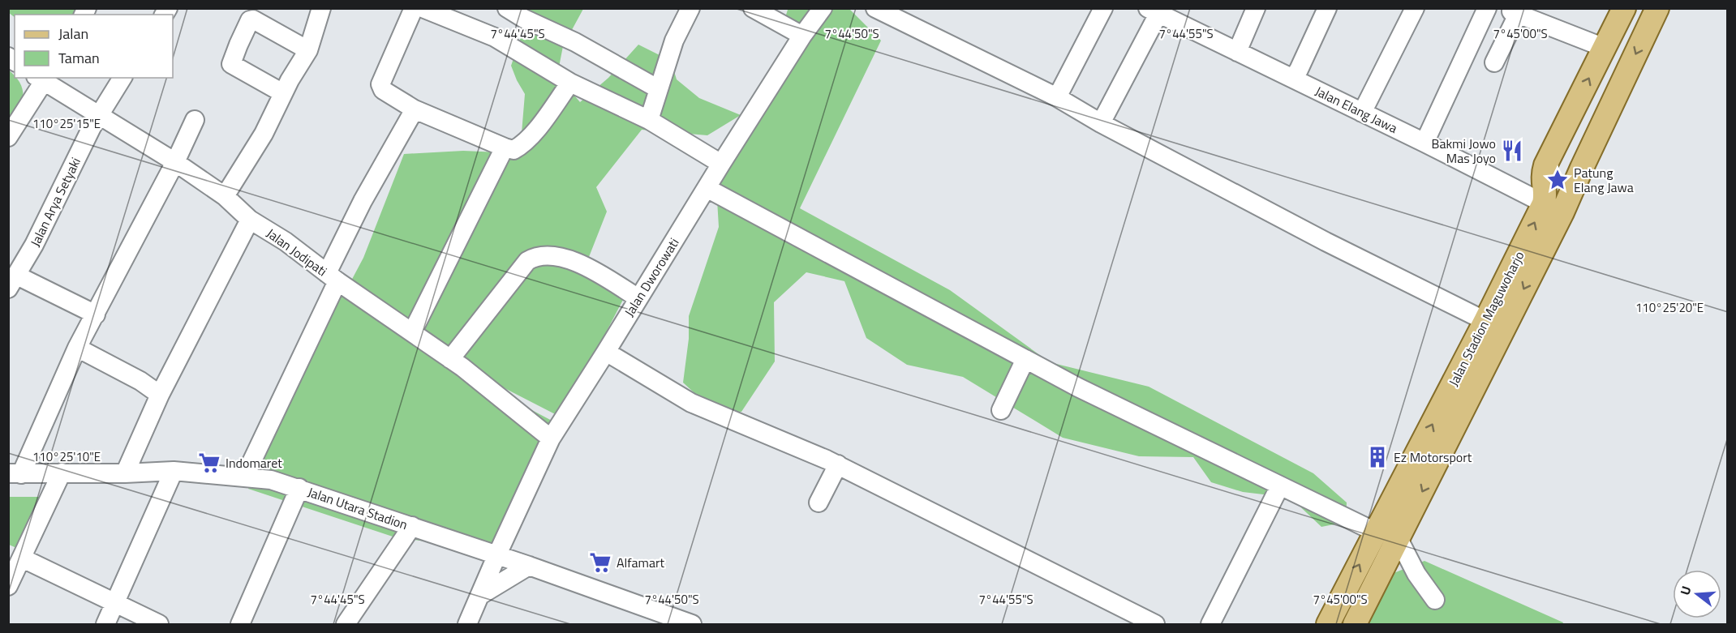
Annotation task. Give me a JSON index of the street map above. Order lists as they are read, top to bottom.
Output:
{
  "streets": {
    "main road": ["Jalan Stadion Maguwoharjo"],
    "street": [
      "Jalan Elang Jawa",
      "Jalan Arya Setyaki",
      "Jalan Jodipati",
      "Jalan Dworowati",
      "Jalan Utara Stadion"
    ]
  },
  "crossings": [
    ["Jalan Elang Jawa", "Jalan Stadion Maguwoharjo"],
    ["Jalan Arya Setyaki", "Jalan Jodipati"],
    ["Jalan Jodipati", "Jalan Dworowati"],
    ["Jalan Dworowati", "Jalan Utara Stadion"]
  ],
  "places": {
    "restaurant": ["Bakmi Jowo Mas Joyo"],
    "place": ["Patung Elang Jawa"],
    "building": ["Ez Motorsport"],
    "supermarket": ["Indomaret", "Alfamart"]
  },
  "legend": ["Jalan", "Taman"],
  "north": "left",
  "coordinates": [
    "7°44'45\"S",
    "7°44'50\"S",
    "7°44'55\"S",
    "7°45'00\"S",
    "110°25'15\"E",
    "110°25'20\"E",
    "110°25'10\"E"
  ]
}
